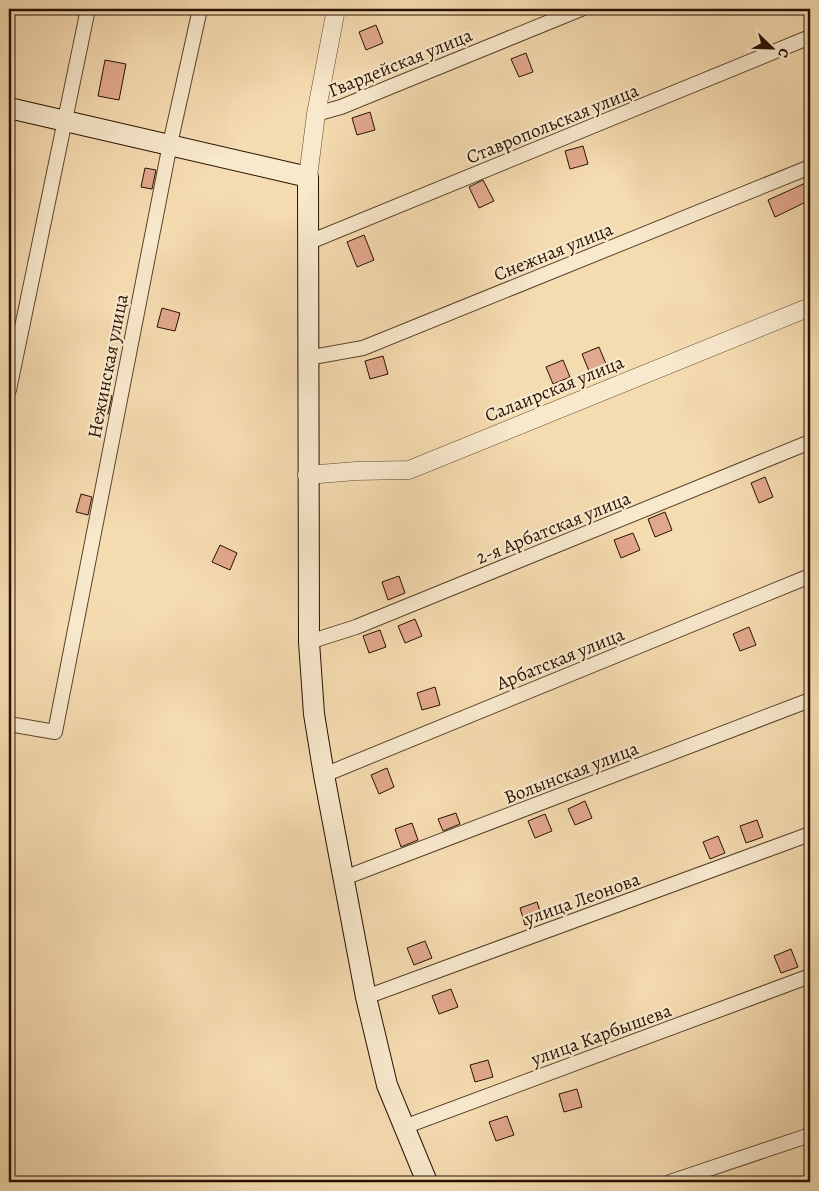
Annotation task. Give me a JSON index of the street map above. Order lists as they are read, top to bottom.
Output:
{
  "streets": {
    "street": [
      "Гвардейская улица",
      "Ставропольская улица",
      "Снежная улица",
      "Нежинская улица",
      "Салаирская улица",
      "2-я Арбатская улица",
      "Арбатская улица",
      "Волынская улица",
      "улица Леонова",
      "улица Карбышева"
    ]
  },
  "north": "bottom right"
}
